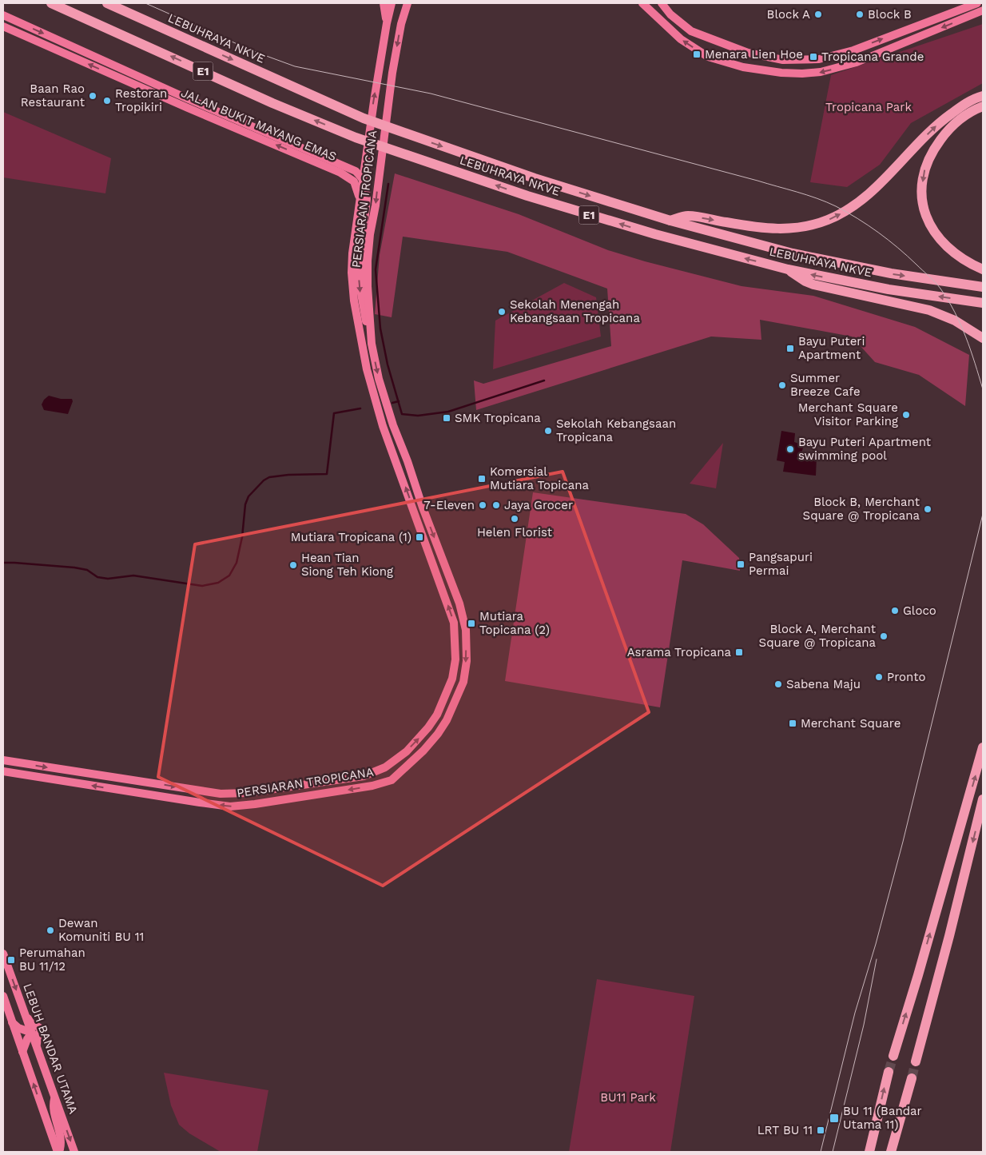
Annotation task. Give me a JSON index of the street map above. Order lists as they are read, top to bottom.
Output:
{
  "streets": {
    "highway": ["LEBUHRAYA NKVE", "E1"],
    "main road": ["JALAN BUKIT MAYANG EMAS", "PERSIARAN TROPICANA", "LEBUH BANDAR UTAMA"]
  },
  "crossings": [
    ["JALAN BUKIT MAYANG EMAS", "PERSIARAN TROPICANA"]
  ],
  "parks": ["Tropicana Park", "BU11 Park"],
  "places": {
    "other": [
      "Block A",
      "Block B",
      "Baan Rao Restaurant",
      "Restoran Tropikiri",
      "Sekolah Menengah Kebangsaan Tropicana",
      "Summer Breeze Cafe",
      "Merchant Square Visitor Parking",
      "Sekolah Kebangsaan Tropicana",
      "Bayu Puteri Apartment swimming pool",
      "7-Eleven",
      "Jaya Grocer",
      "Block B, Merchant Square @ Tropicana",
      "Helen Florist",
      "Hean Tian Siong Teh Kiong",
      "Gloco",
      "Block A, Merchant Square @ Tropicana",
      "Pronto",
      "Sabena Maju",
      "Dewan Komuniti BU 11"
    ],
    "transit": [
      "Menara Lien Hoe",
      "Tropicana Grande",
      "Bayu Puteri Apartment",
      "SMK Tropicana",
      "Komersial Mutiara Topicana",
      "Mutiara Tropicana (1)",
      "Pangsapuri Permai",
      "Mutiara Topicana (2)",
      "Asrama Tropicana",
      "Merchant Square",
      "Perumahan BU 11/12",
      "BU 11 (Bandar Utama 11)",
      "LRT BU 11"
    ]
  }
}
